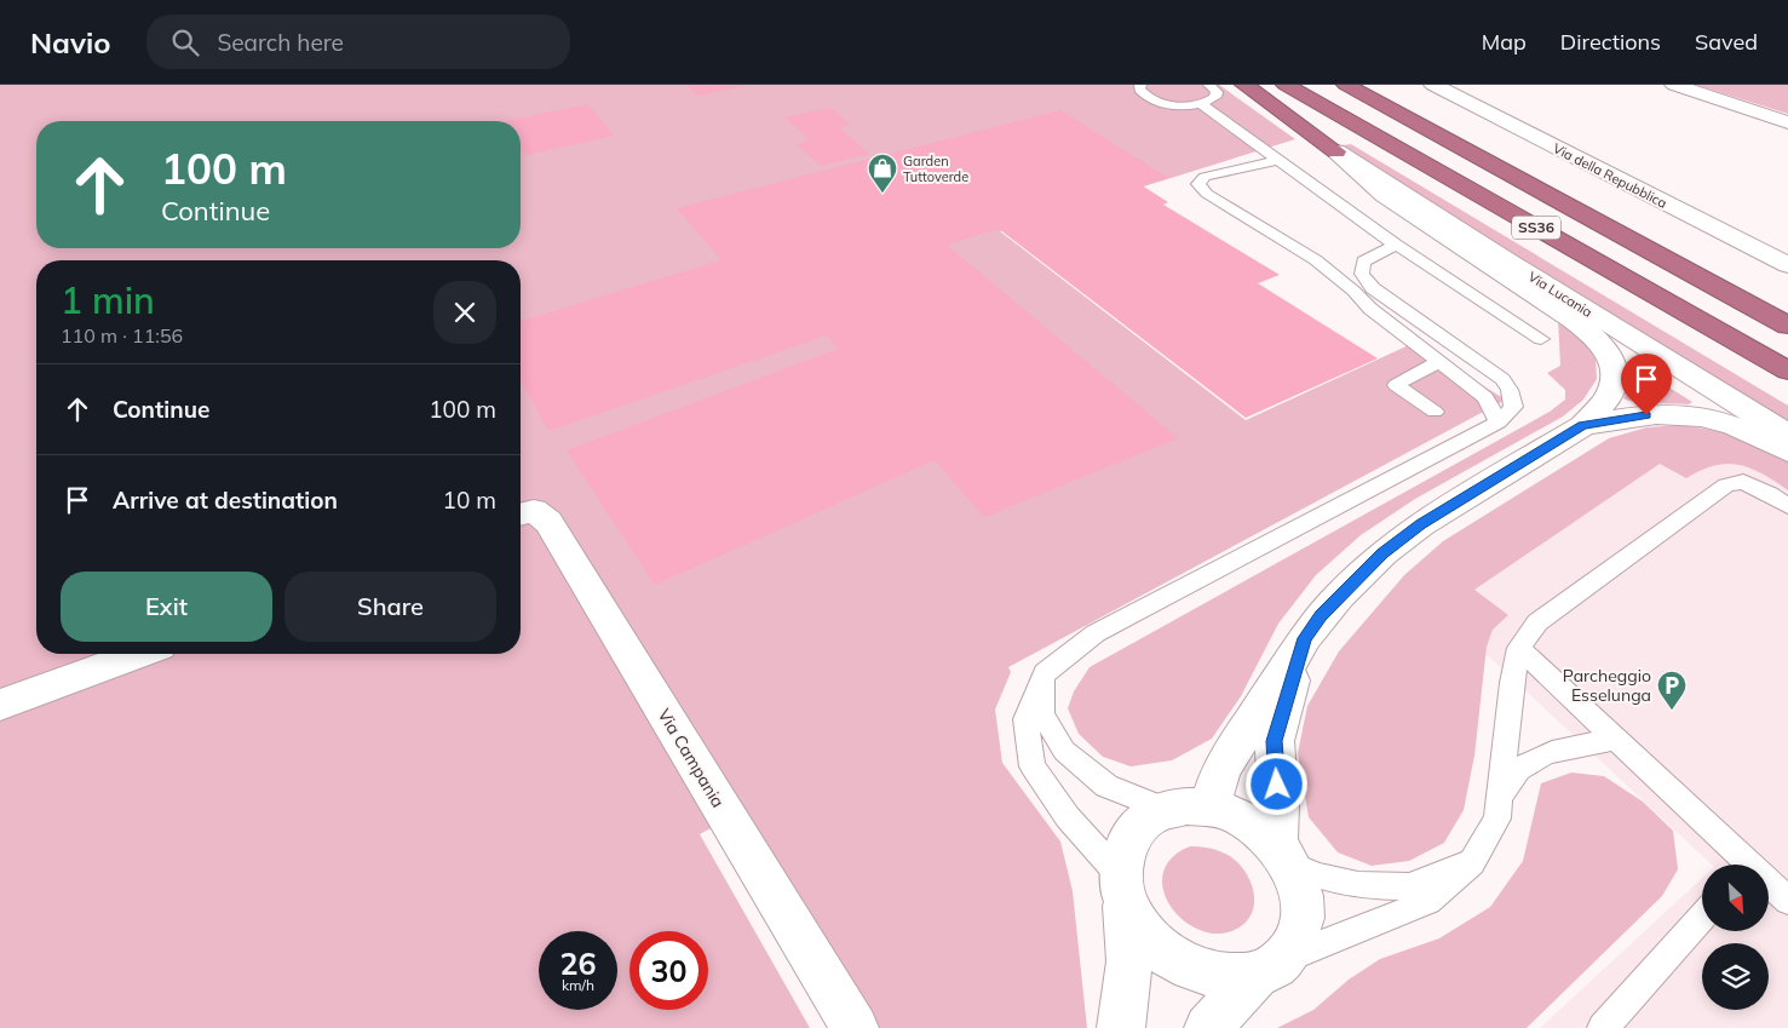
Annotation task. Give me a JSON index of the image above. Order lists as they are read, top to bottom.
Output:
{
  "streets": {
    "highway": ["SS36"],
    "street": ["Via della Repubblica", "Via Lucania", "Via Campania"]
  },
  "places": {
    "shop": ["Garden Tuttoverde"],
    "parking": ["Parcheggio Esselunga"]
  },
  "north": "bottom right",
  "page": {
    "header": "Navio",
    "search": "Search here",
    "nav": ["Map", "Directions", "Saved"],
    "turn": ["100 m", "Continue"],
    "heading": ["1 min", "110 m · 11:56"],
    "list": [
      {
        "name": "Continue",
        "value": "100 m"
      },
      {
        "name": "Arrive at destination",
        "value": "10 m"
      }
    ],
    "buttons": ["Exit", "Share"],
    "speed": "26 km/h",
    "limit": "30"
  }
}
